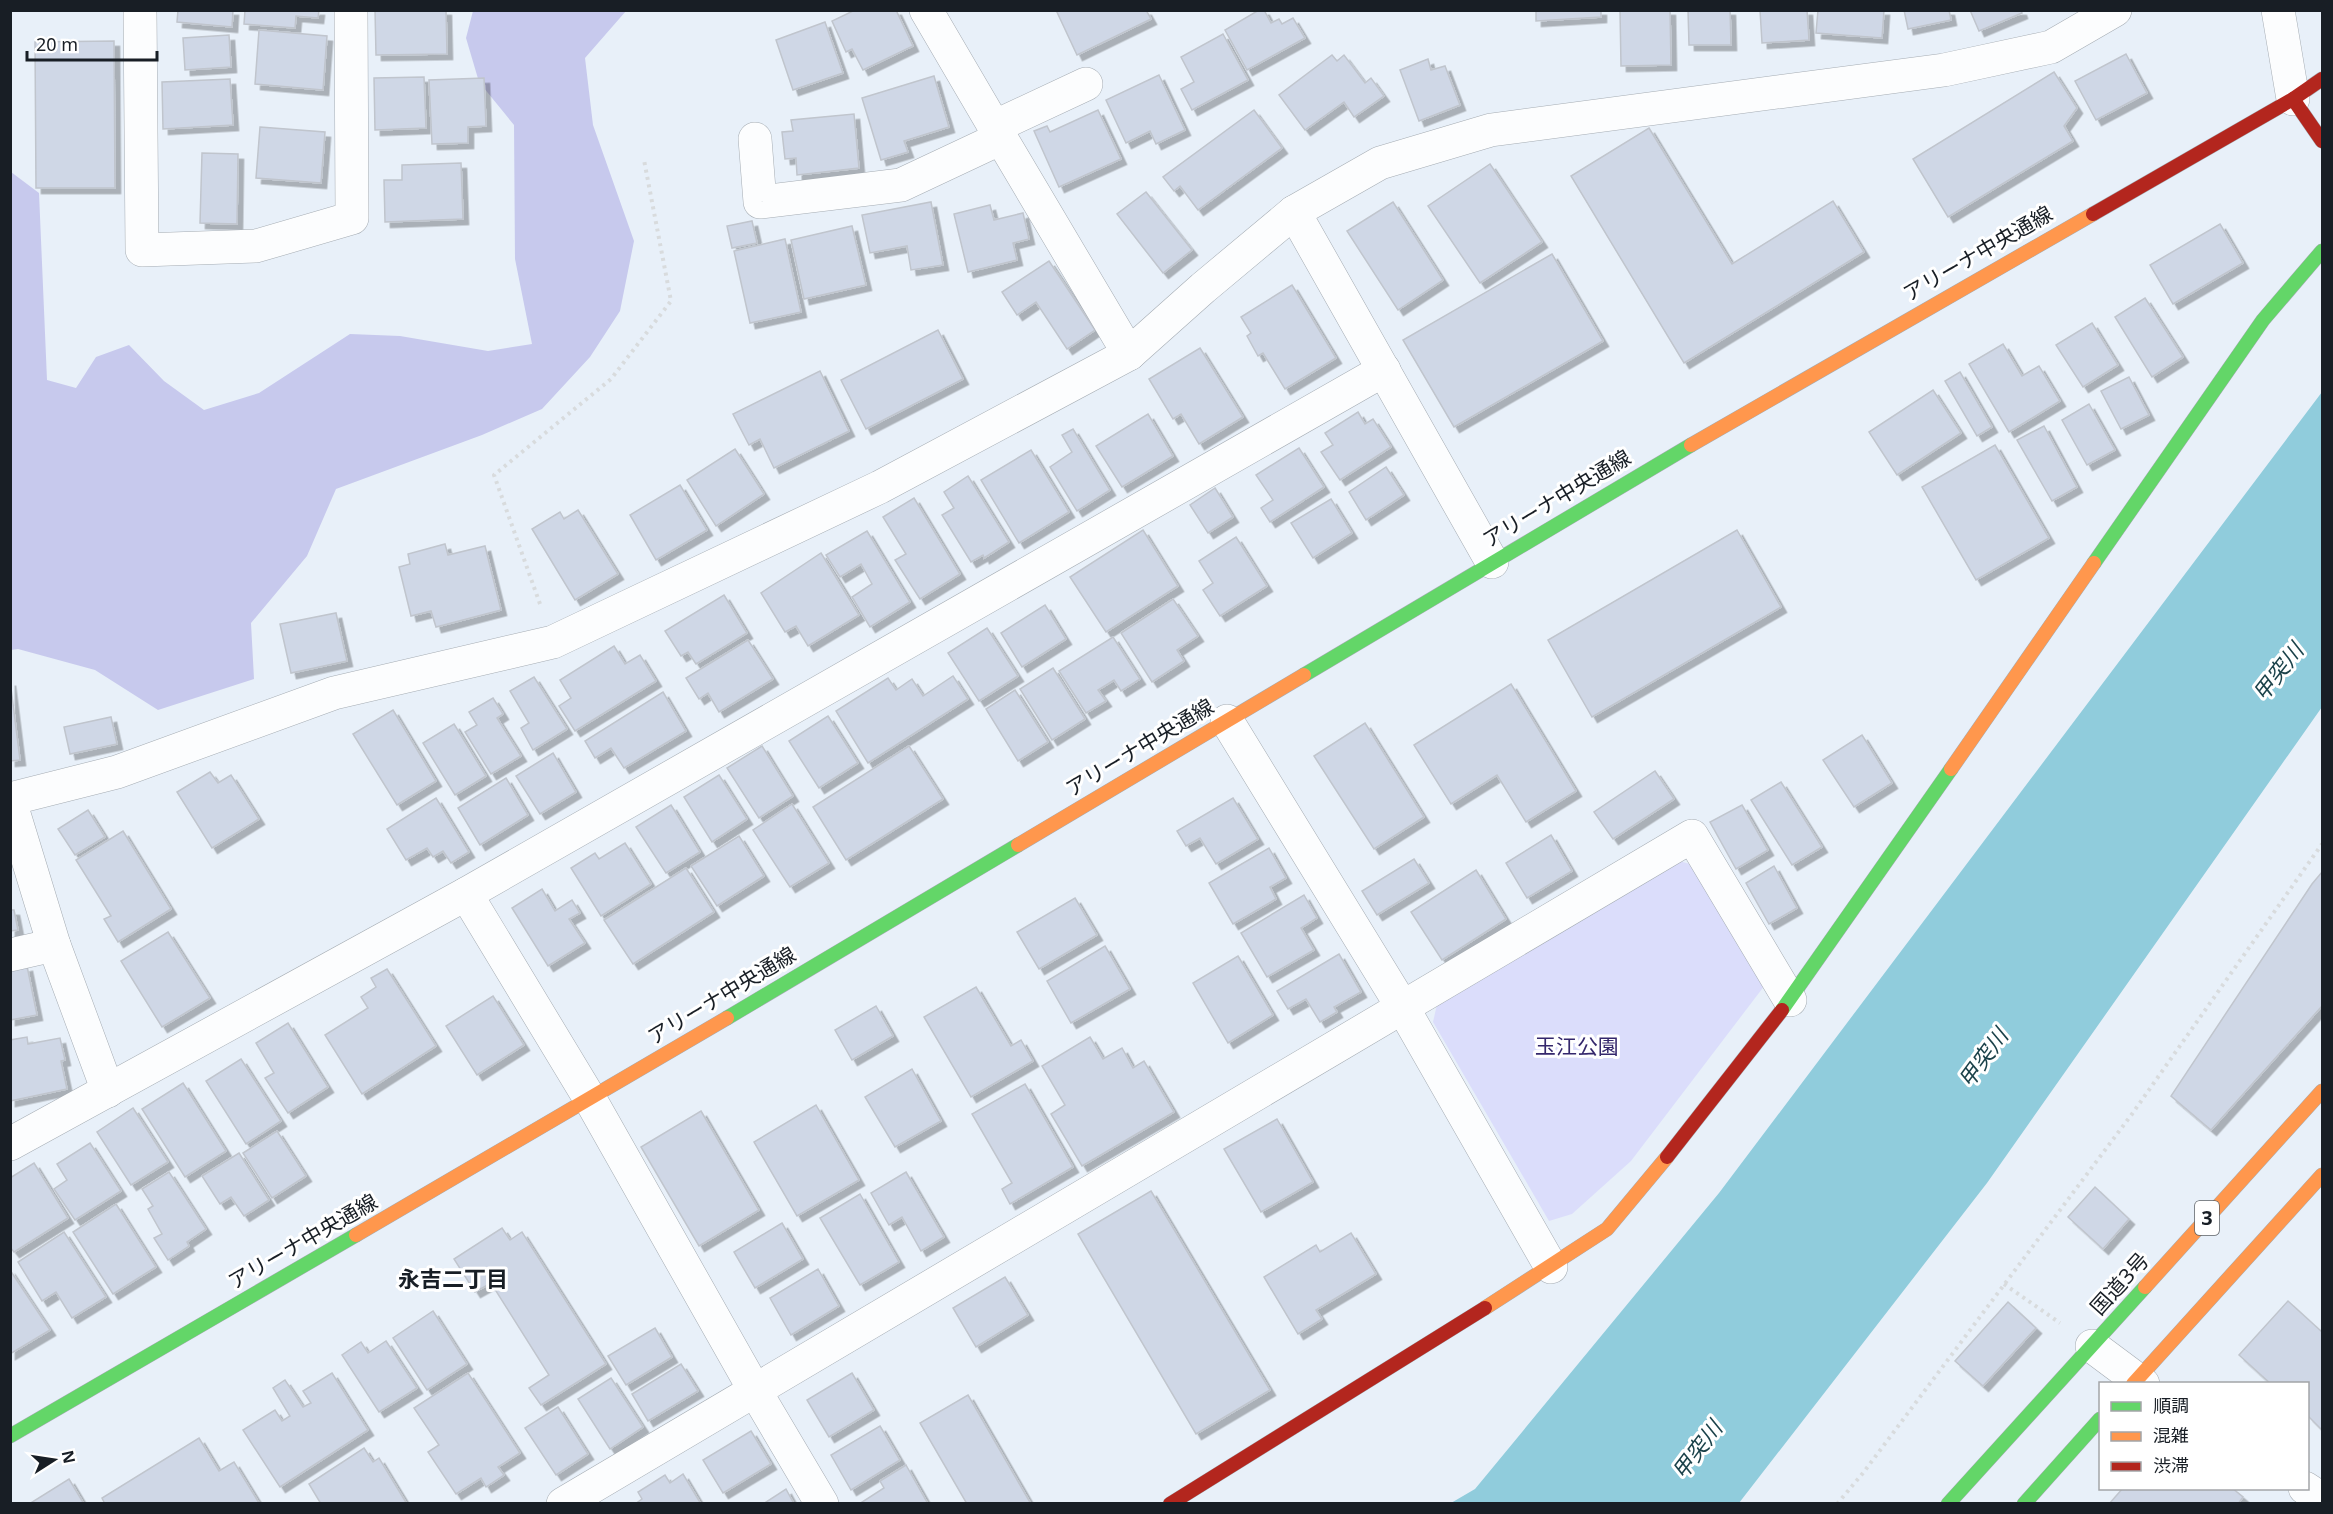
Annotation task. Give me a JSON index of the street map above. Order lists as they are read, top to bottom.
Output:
{
  "streets": {
    "main road": ["アリーナ中央通線", "3", "国道3号"]
  },
  "districts": ["永吉二丁目"],
  "water": ["甲突川"],
  "parks": ["玉江公園"],
  "legend": ["順調", "混雑", "渋滞"],
  "scale_bar": "20 m",
  "north": "right"
}
